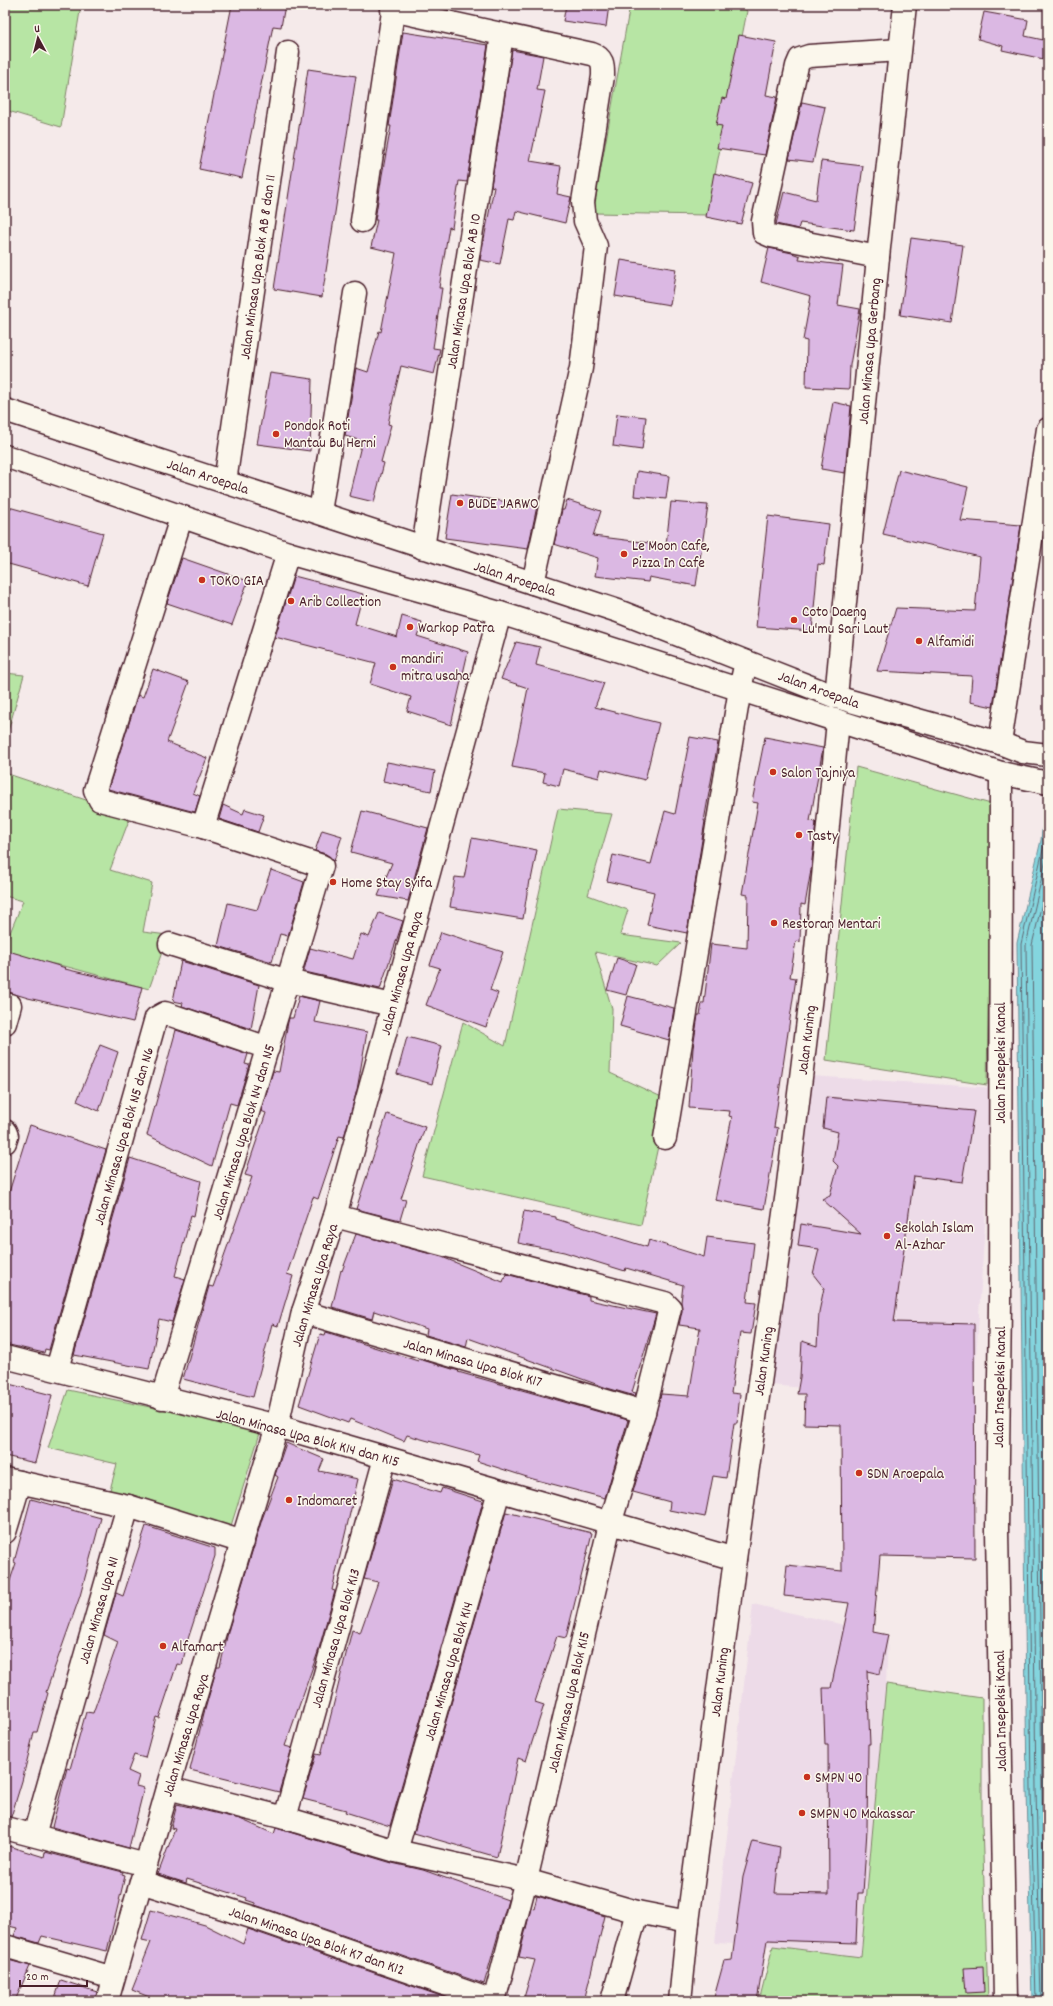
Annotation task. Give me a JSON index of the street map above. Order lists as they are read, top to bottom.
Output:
{
  "streets": {
    "street": [
      "Jalan Minasa Upa Blok AB 8 dan 11",
      "Jalan Minasa Upa Blok AB 10",
      "Jalan Minasa Upa Gerbang",
      "Jalan Aroepala",
      "Jalan Minasa Upa Raya",
      "Jalan Kuning",
      "Jalan Insepeksi Kanal",
      "Jalan Minasa Upa Blok N4 dan N5",
      "Jalan Minasa Upa Blok N5 dan N6",
      "Jalan Minasa Upa Blok K17",
      "Jalan Minasa Upa Blok K14 dan K15",
      "Jalan Minasa Upa N1",
      "Jalan Minasa Upa Blok K13",
      "Jalan Minasa Upa Blok K14",
      "Jalan Minasa Upa Blok K15",
      "Jalan Minasa Upa Blok K7 dan K12"
    ]
  },
  "crossings": [
    ["Jalan Minasa Upa Blok AB 8 dan 11", "Jalan Aroepala"],
    ["Jalan Minasa Upa Blok AB 10", "Jalan Aroepala"],
    ["Jalan Minasa Upa Gerbang", "Jalan Aroepala"],
    ["Jalan Aroepala", "Jalan Minasa Upa Raya"],
    ["Jalan Aroepala", "Jalan Kuning"],
    ["Jalan Aroepala", "Jalan Insepeksi Kanal"],
    ["Jalan Minasa Upa Raya", "Jalan Minasa Upa Blok K17"],
    ["Jalan Minasa Upa Raya", "Jalan Minasa Upa Blok K14 dan K15"],
    ["Jalan Minasa Upa Raya", "Jalan Minasa Upa Blok K15"],
    ["Jalan Minasa Upa Raya", "Jalan Minasa Upa Blok K7 dan K12"],
    ["Jalan Kuning", "Jalan Minasa Upa Blok K14 dan K15"],
    ["Jalan Minasa Upa Blok N4 dan N5", "Jalan Minasa Upa Blok N5 dan N6"],
    ["Jalan Minasa Upa Blok N4 dan N5", "Jalan Minasa Upa Blok K14 dan K15"],
    ["Jalan Minasa Upa Blok N5 dan N6", "Jalan Minasa Upa Blok K14 dan K15"],
    ["Jalan Minasa Upa Blok K17", "Jalan Minasa Upa Blok K15"],
    ["Jalan Minasa Upa Blok K14 dan K15", "Jalan Minasa Upa Blok K13"],
    ["Jalan Minasa Upa Blok K14 dan K15", "Jalan Minasa Upa Blok K14"],
    ["Jalan Minasa Upa Blok K14 dan K15", "Jalan Minasa Upa Blok K15"],
    ["Jalan Minasa Upa N1", "Jalan Minasa Upa Blok K7 dan K12"],
    ["Jalan Minasa Upa Blok K15", "Jalan Minasa Upa Blok K7 dan K12"]
  ],
  "places": [
    "Pondok Roti Mantau Bu Herni",
    "BUDE JARWO",
    "Le Moon Cafe, Pizza In Cafe",
    "TOKO GIA",
    "Arib Collection",
    "Coto Daeng Lu'mu Sari Laut",
    "Warkop Patra",
    "Alfamidi",
    "mandiri mitra usaha",
    "Salon Tajniya",
    "Tasty",
    "Home Stay Syifa",
    "Restoran Mentari",
    "Sekolah Islam Al-Azhar",
    "SDN Aroepala",
    "Indomaret",
    "Alfamart",
    "SMPN 40",
    "SMPN 40 Makassar"
  ],
  "scale_bar": "20 m",
  "north": "top"
}
